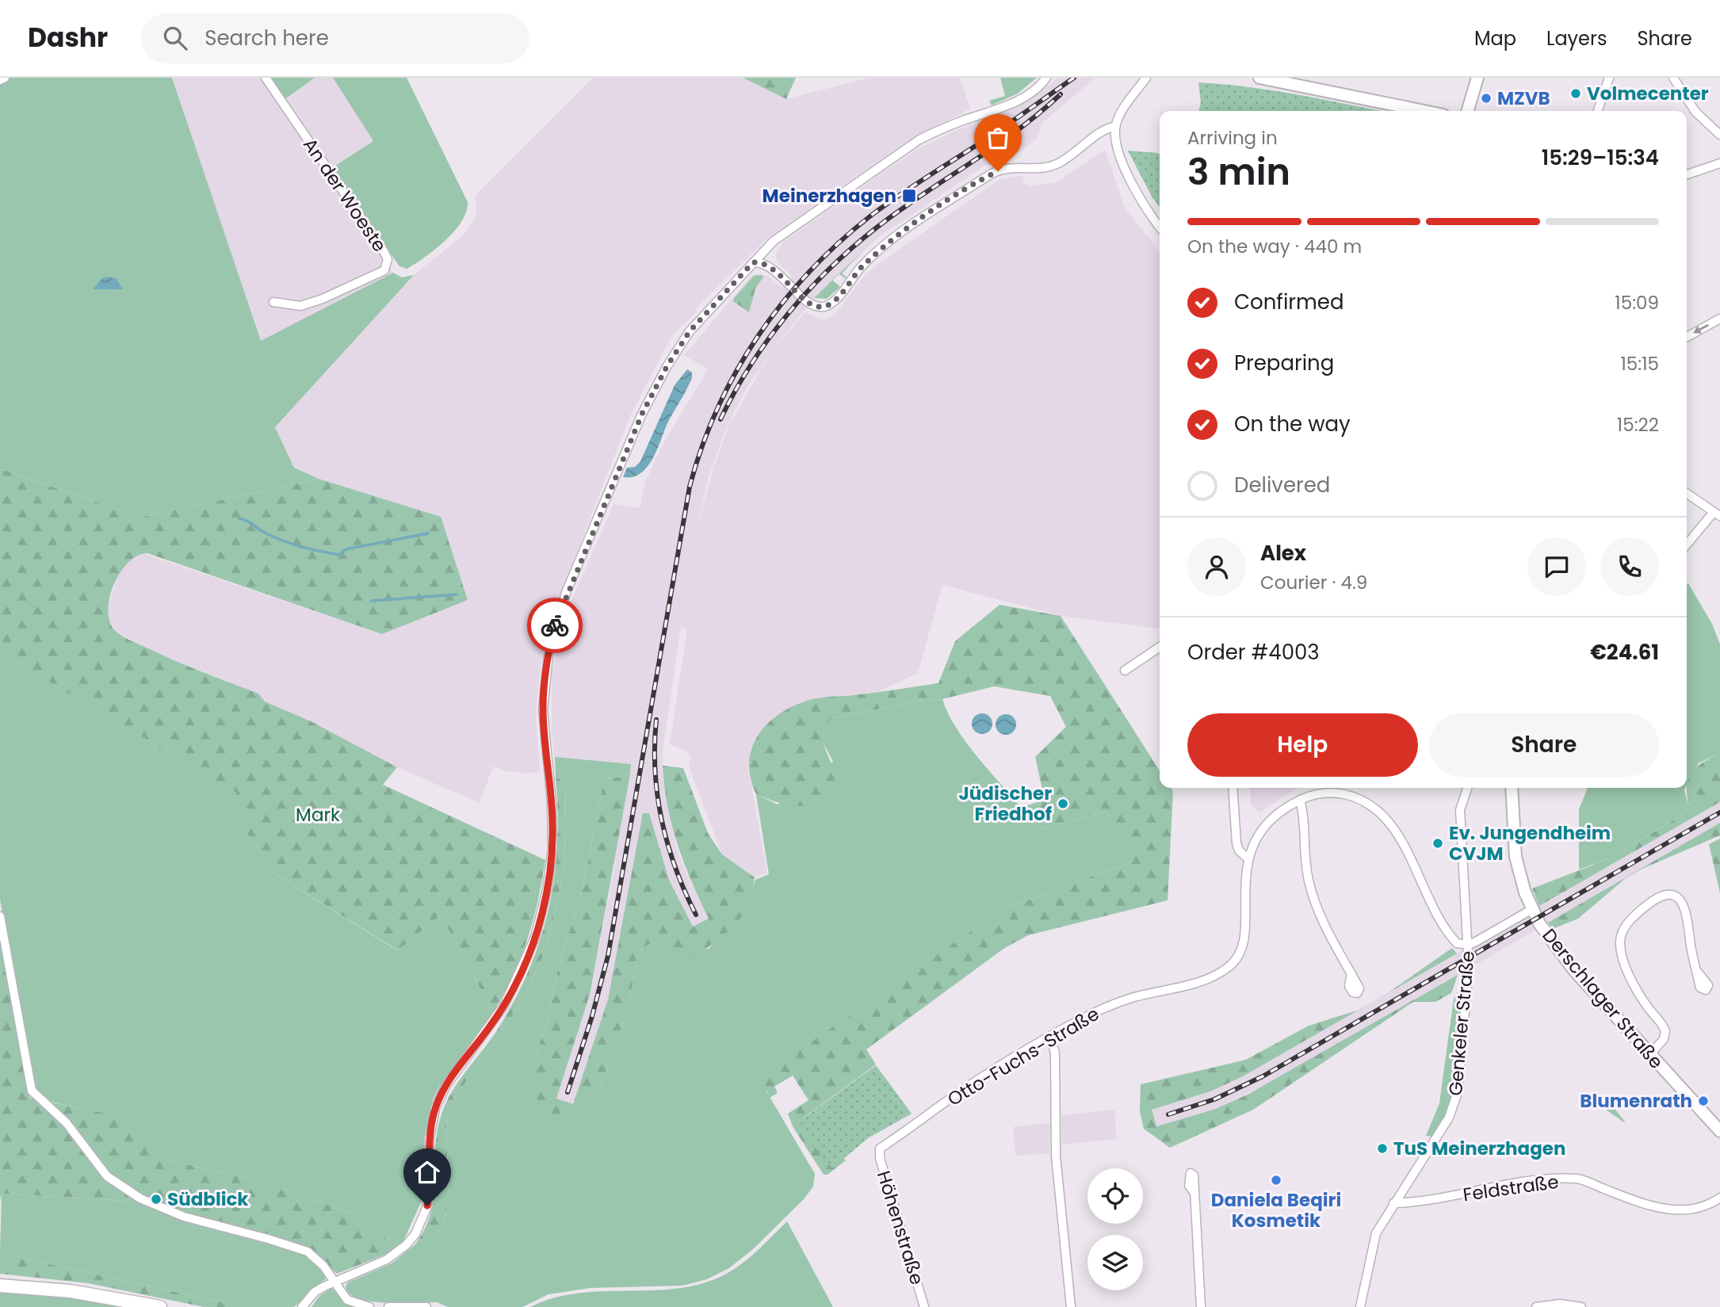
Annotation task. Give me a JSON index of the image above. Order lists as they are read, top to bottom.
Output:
{
  "streets": {
    "main road": ["Derschlager Straße"],
    "street": [
      "An der Woeste",
      "Genkeler Straße",
      "Otto-Fuchs-Straße",
      "Feldstraße",
      "Höhenstraße"
    ]
  },
  "crossings": [
    ["Genkeler Straße", "Otto-Fuchs-Straße"],
    ["Genkeler Straße", "Feldstraße"],
    ["Otto-Fuchs-Straße", "Höhenstraße"]
  ],
  "parks": ["Mark"],
  "places": {
    "other": [
      "Volmecenter",
      "MZVB",
      "Jüdischer Friedhof",
      "Ev. Jungendheim CVJM",
      "Blumenrath",
      "TuS Meinerzhagen",
      "Daniela Beqiri Kosmetik",
      "Südblick"
    ],
    "transit": ["Meinerzhagen"]
  },
  "page": {
    "header": "Dashr",
    "search": "Search here",
    "nav": ["Map", "Layers", "Share"],
    "heading": ["3 min", "Arriving in", "15:29–15:34"],
    "panel": [
      "Alex",
      "Courier · 4.9",
      "Order #4003",
      "€24.61"
    ],
    "bar": "On the way · 440 m",
    "list": [
      ["Confirmed", "15:09"],
      ["Preparing", "15:15"],
      ["On the way", "15:22"],
      "Delivered"
    ],
    "buttons": ["Help", "Share"]
  }
}
